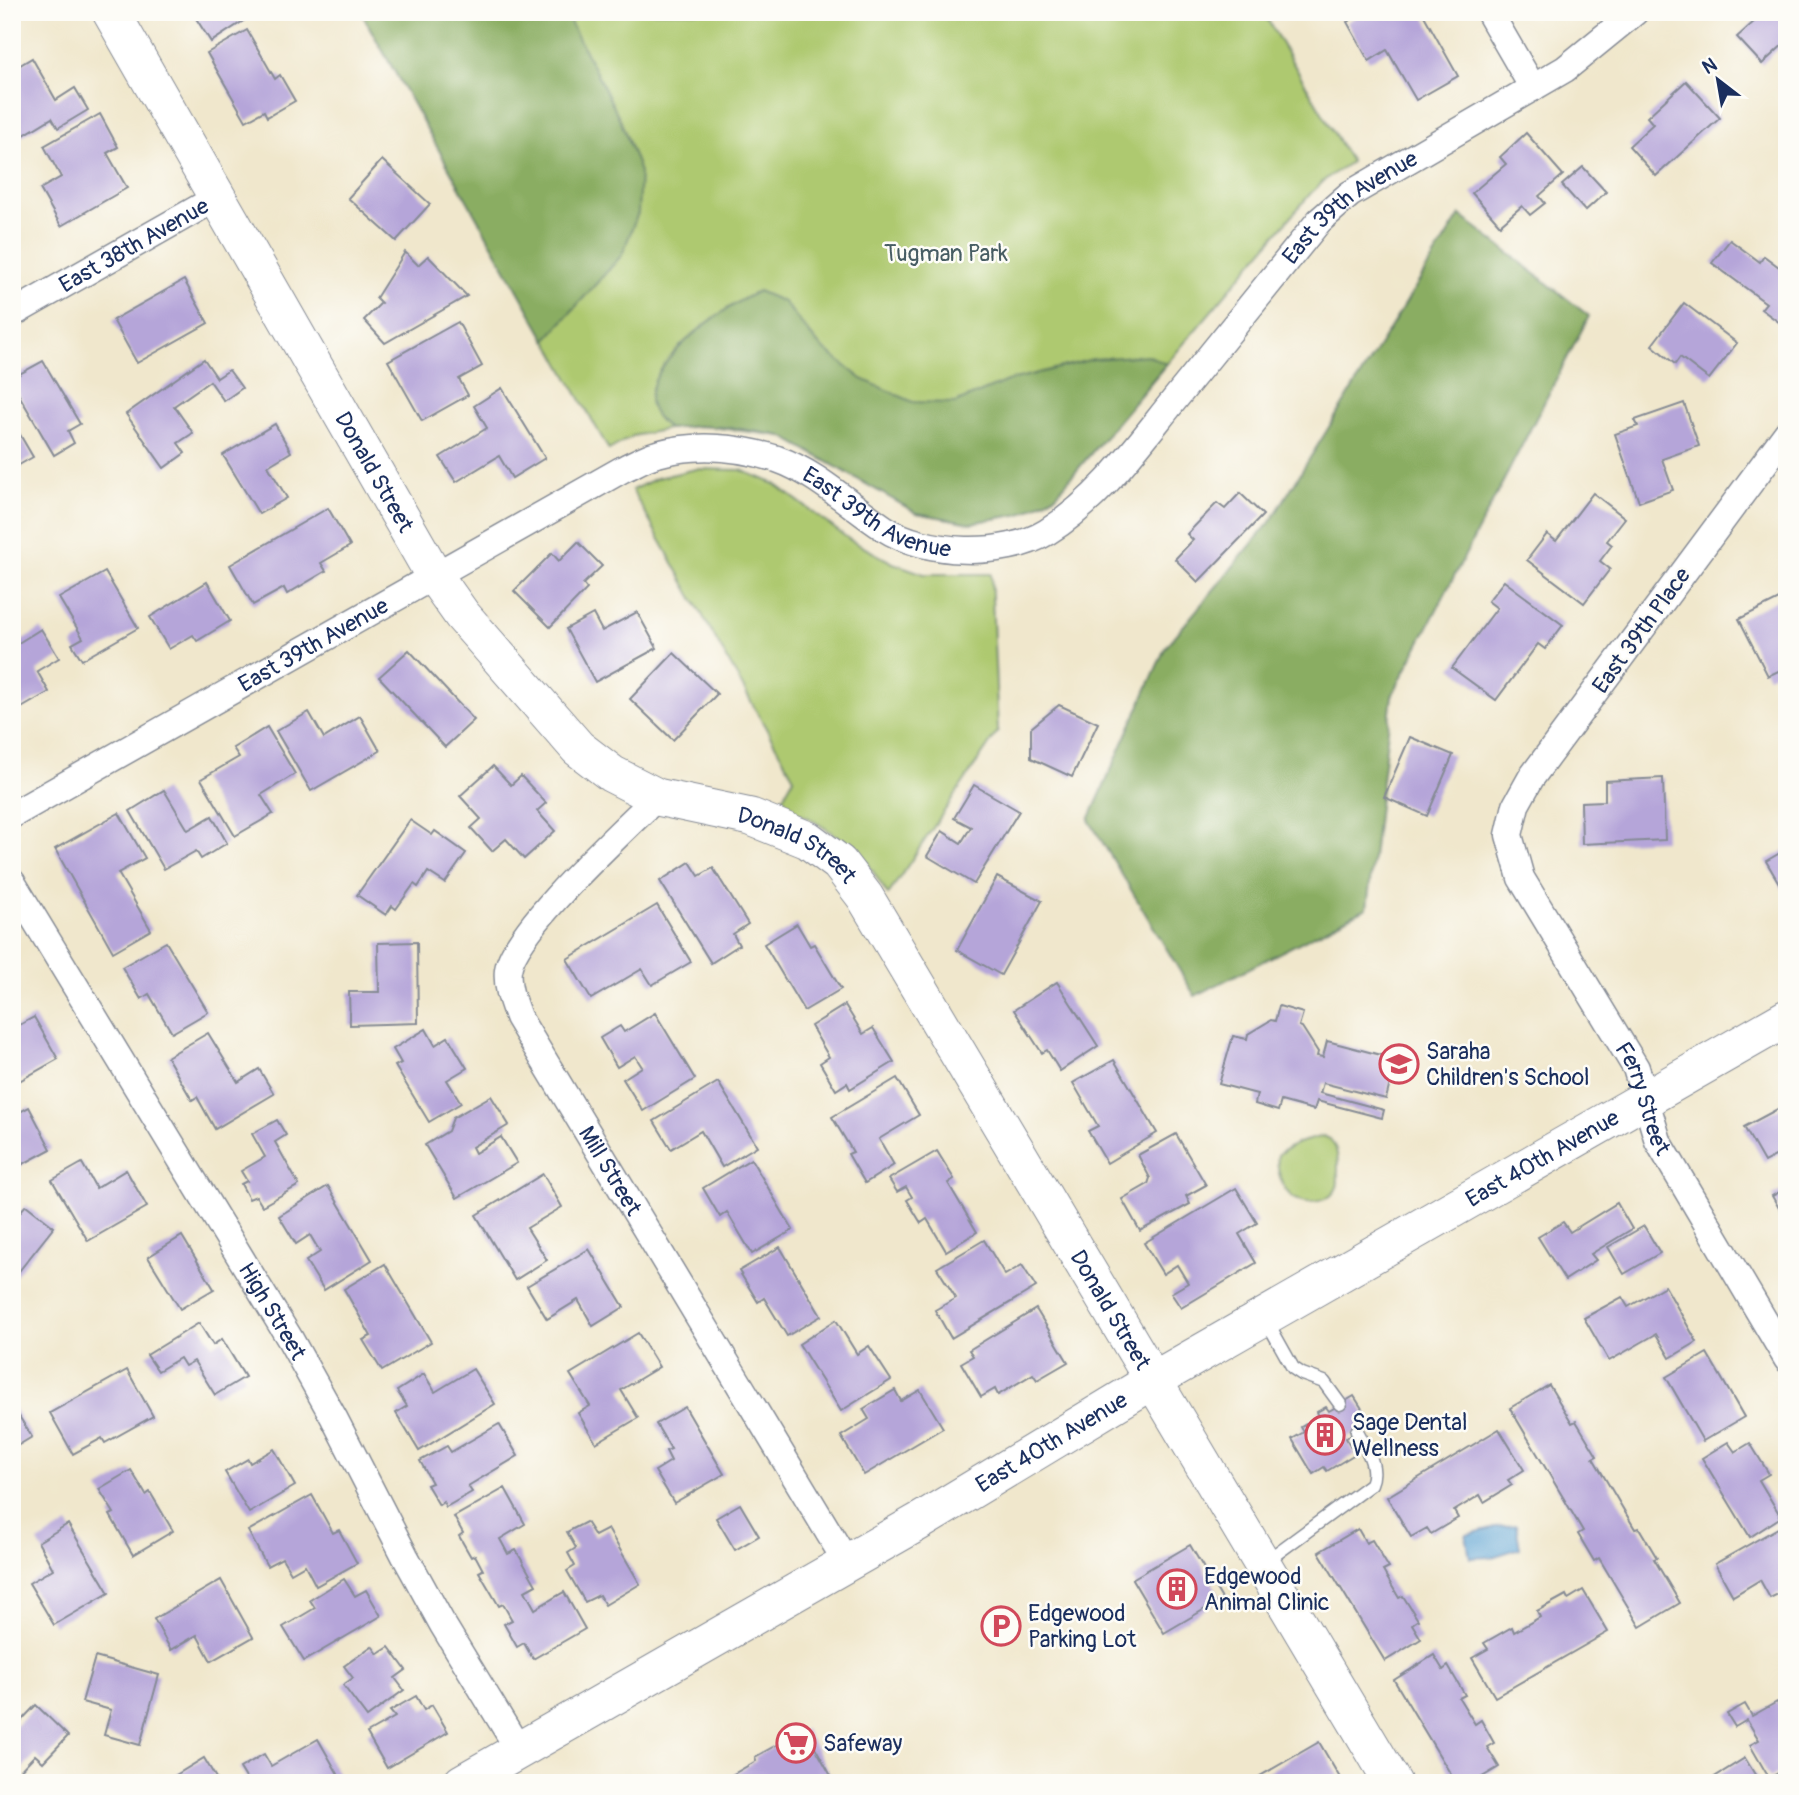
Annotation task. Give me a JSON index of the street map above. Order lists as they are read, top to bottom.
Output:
{
  "streets": {
    "street": [
      "East 39th Avenue",
      "East 38th Avenue",
      "Donald Street",
      "East 39th Place",
      "Ferry Street",
      "East 40th Avenue",
      "Mill Street",
      "High Street"
    ]
  },
  "crossings": [
    ["East 39th Avenue", "Donald Street"],
    ["East 38th Avenue", "Donald Street"],
    ["Donald Street", "East 40th Avenue"],
    ["Donald Street", "Mill Street"],
    ["East 39th Place", "Ferry Street"],
    ["Ferry Street", "East 40th Avenue"],
    ["East 40th Avenue", "Mill Street"],
    ["East 40th Avenue", "High Street"]
  ],
  "parks": ["Tugman Park"],
  "places": {
    "school or university": ["Saraha Children's School"],
    "building": ["Sage Dental Wellness", "Edgewood Animal Clinic"],
    "parking": ["Edgewood Parking Lot"],
    "supermarket": ["Safeway"]
  },
  "north": "top left"
}
